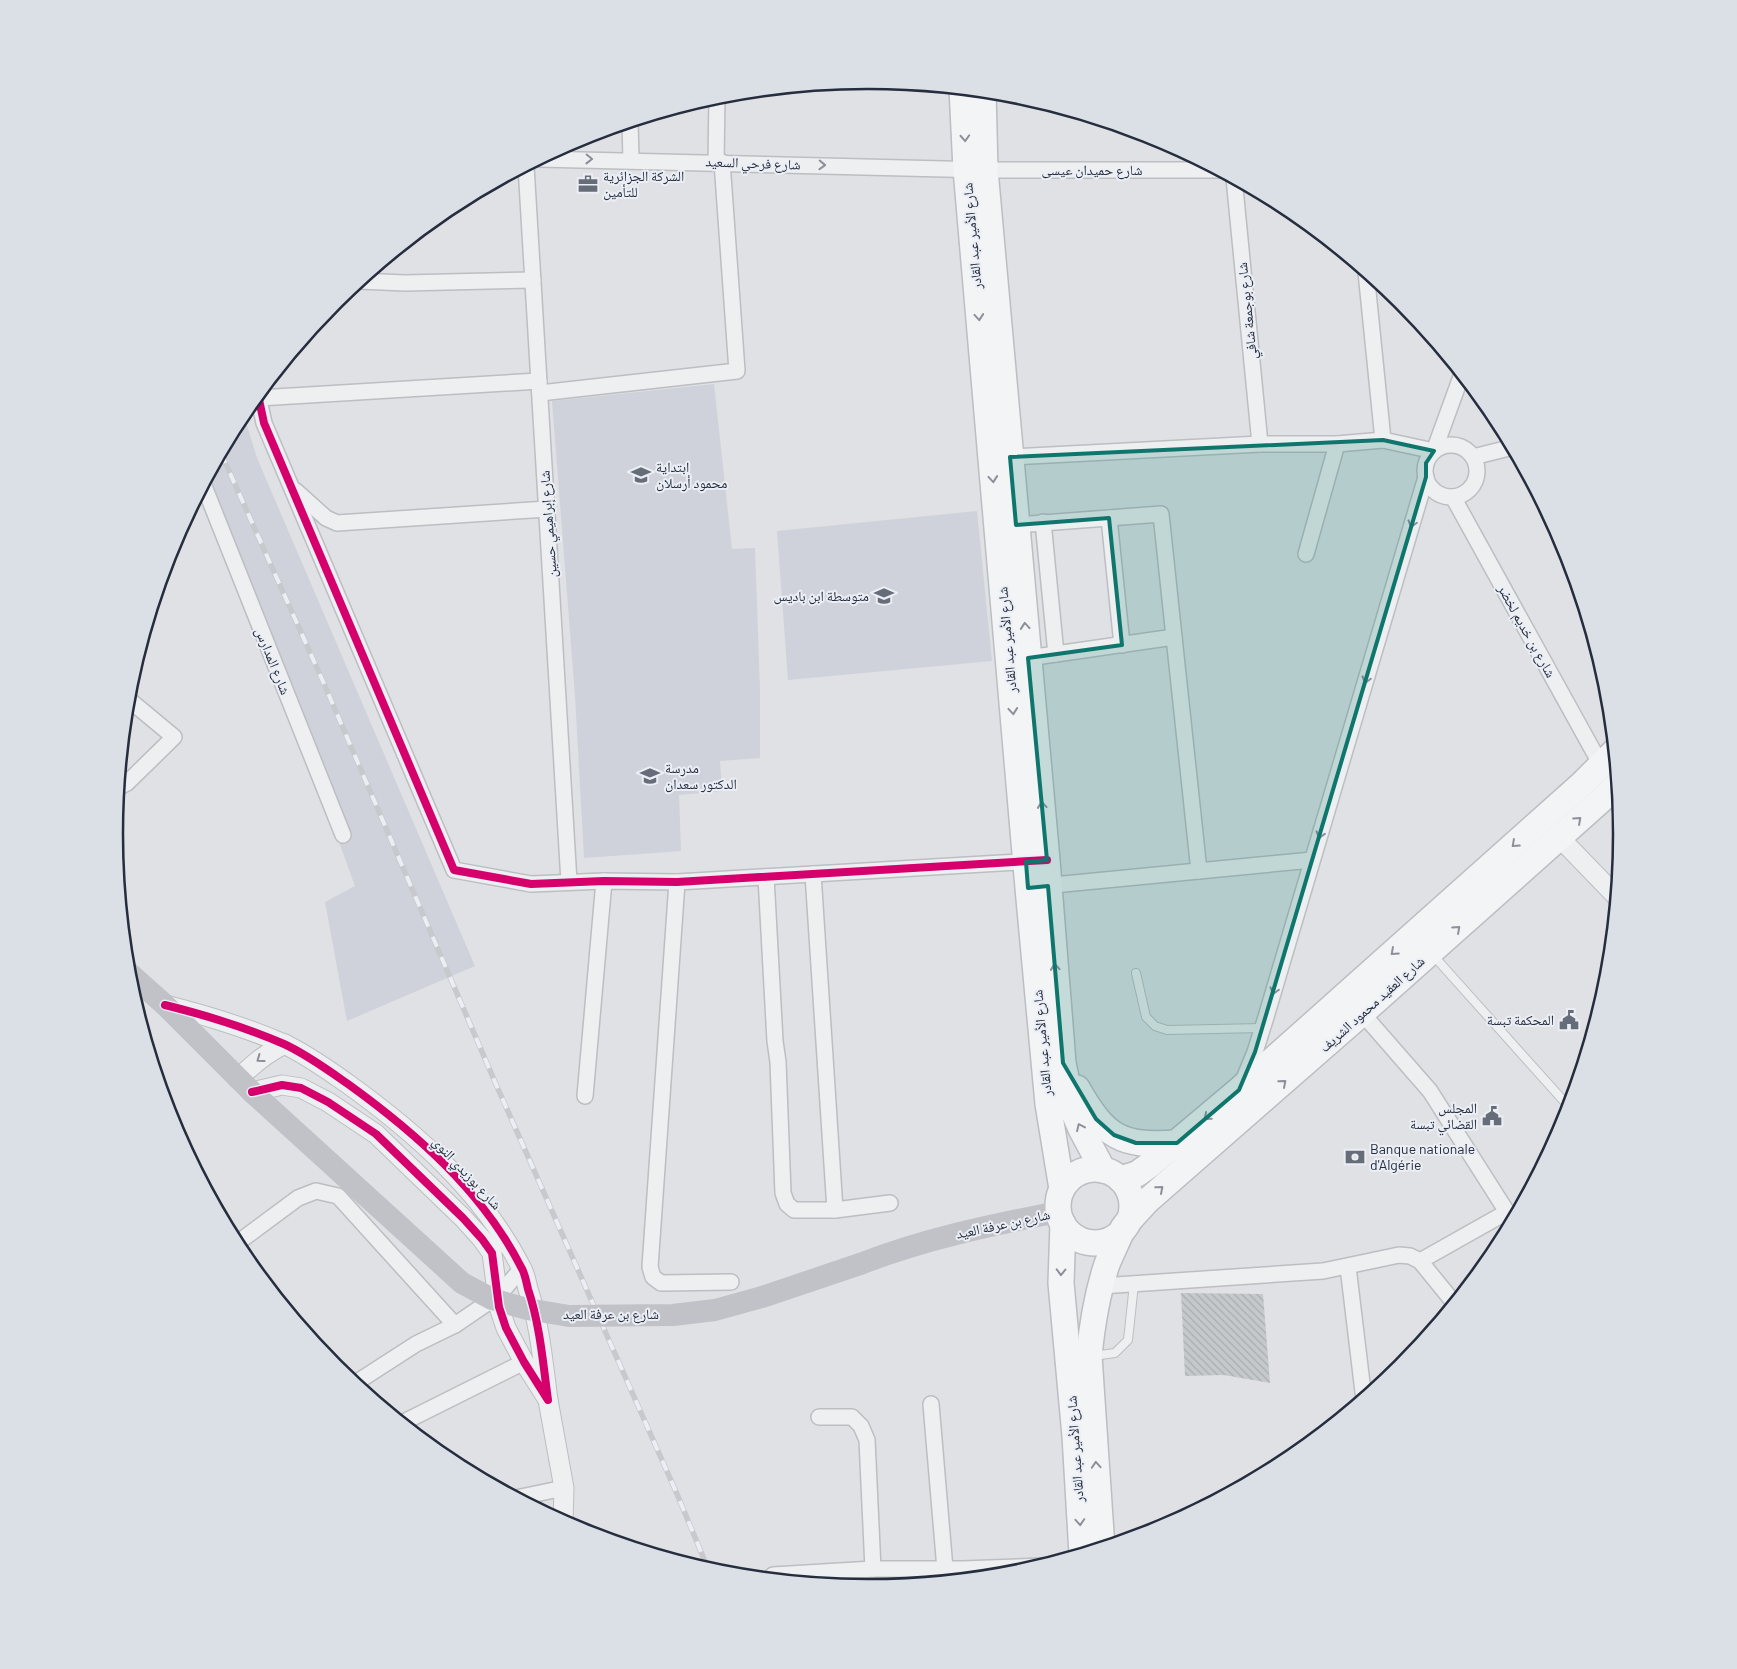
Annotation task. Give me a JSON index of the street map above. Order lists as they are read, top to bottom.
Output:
{
  "streets": {
    "main road": ["شارع الأمير عبد القادر", "شارع العقيد محمود الشريف", "شارع بن عرفة العيد"],
    "street": [
      "شارع فرحي السعيد",
      "شارع حميدان عيسى",
      "شارع بوجمعة شافي",
      "شارع إبراهيمي حسين",
      "شارع بن خديم لخضر",
      "شارع المدارس",
      "شارع بوزيدي النوي"
    ]
  },
  "crossings": [
    ["شارع فرحي السعيد", "شارع حميدان عيسى"],
    ["شارع فرحي السعيد", "شارع الأمير عبد القادر"],
    ["شارع حميدان عيسى", "شارع الأمير عبد القادر"],
    ["شارع الأمير عبد القادر", "شارع العقيد محمود الشريف"],
    ["شارع الأمير عبد القادر", "شارع بن عرفة العيد"],
    ["شارع بن خديم لخضر", "شارع العقيد محمود الشريف"],
    ["شارع العقيد محمود الشريف", "شارع بن عرفة العيد"],
    ["شارع بوزيدي النوي", "شارع بن عرفة العيد"]
  ],
  "one_way": ["شارع فرحي السعيد"],
  "places": {
    "office": ["الشركة الجزائرية للتأمين"],
    "school or university": ["ابتداية محمود أرسلان", "متوسطة ابن باديس", "مدرسة الدكتور سعدان"],
    "public building": ["المحكمة تبسة", "المجلس القضائي تبسة"],
    "bank": ["Banque nationale d'Algérie"]
  }
}
